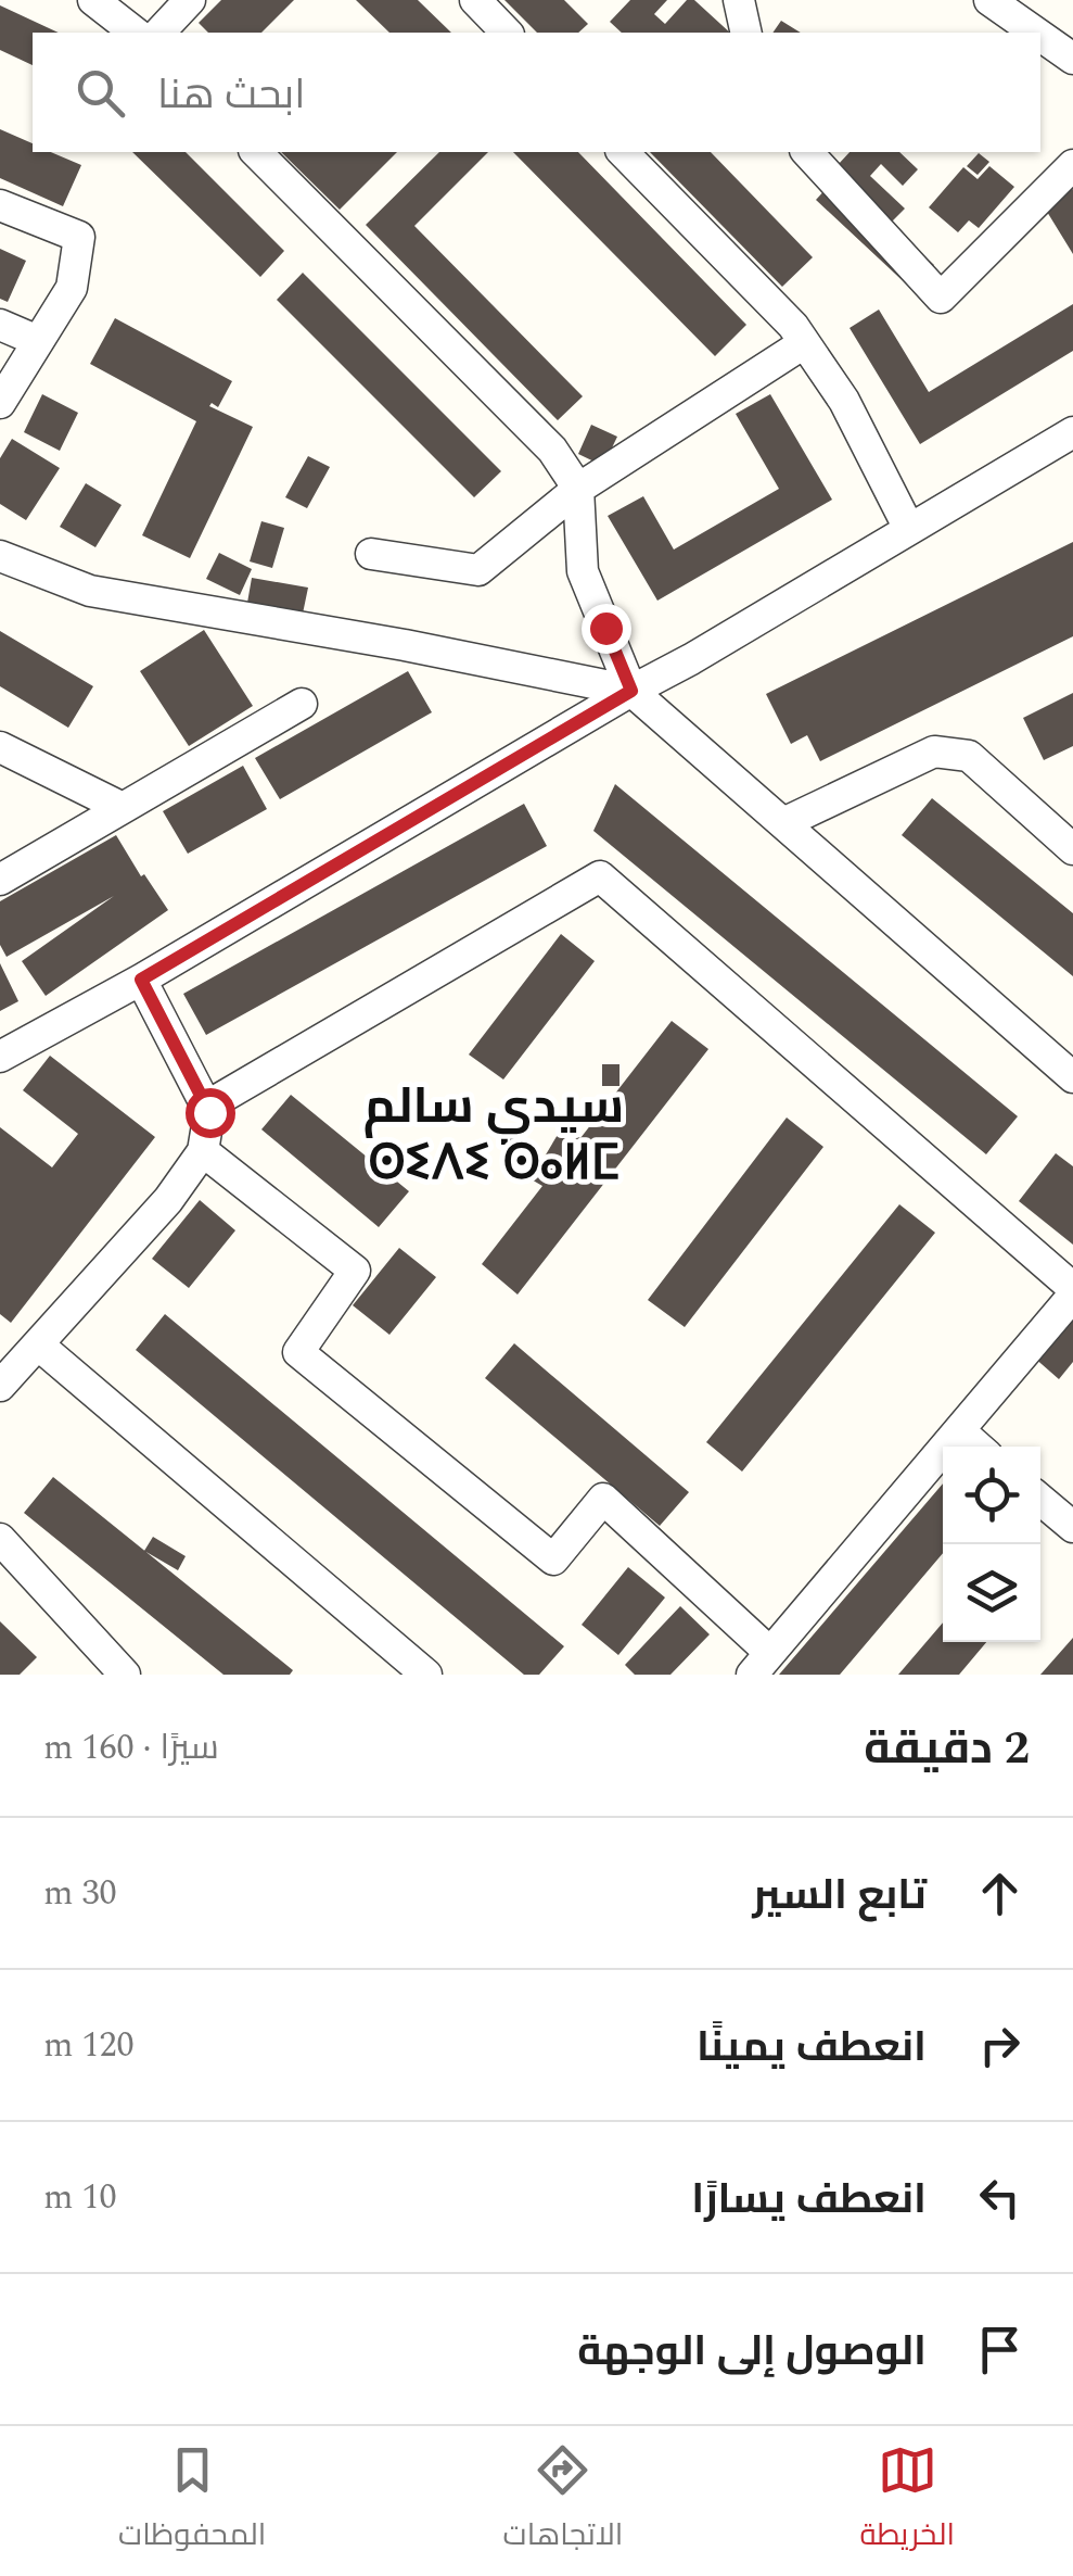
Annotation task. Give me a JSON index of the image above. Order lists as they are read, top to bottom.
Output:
{
  "districts": ["سيدي سالم ⵙⵉⴷⵉ ⵙⴰⵍⵎ"],
  "page": {
    "search": "ابحث هنا",
    "heading": ["2 دقيقة", "سيرًا · 160 m"],
    "list": [
      ["تابع السير", "30 m"],
      ["انعطف يمينًا", "120 m"],
      ["انعطف يسارًا", "10 m"],
      "الوصول إلى الوجهة"
    ],
    "nav": ["الخريطة", "الاتجاهات", "المحفوظات"]
  }
}
